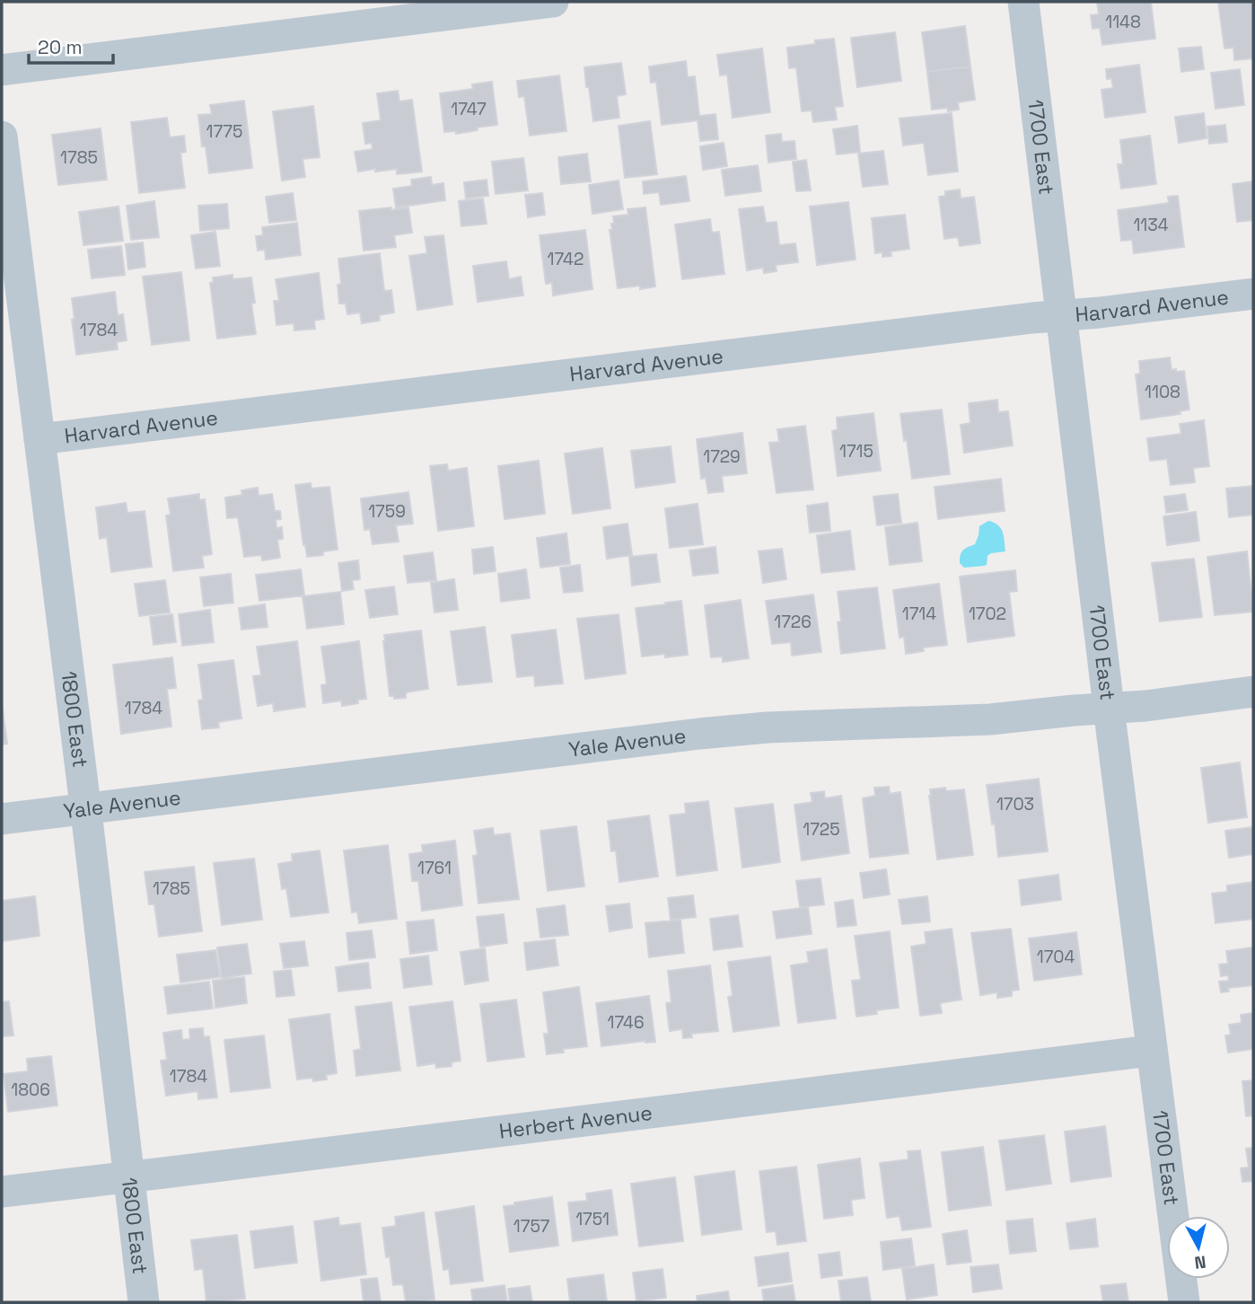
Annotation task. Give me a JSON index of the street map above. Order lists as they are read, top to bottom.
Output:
{
  "streets": {
    "street": [
      "1700 East",
      "Harvard Avenue",
      "1800 East",
      "Yale Avenue",
      "Herbert Avenue"
    ]
  },
  "crossings": [
    ["1700 East", "Harvard Avenue"],
    ["1700 East", "Yale Avenue"],
    ["1700 East", "Herbert Avenue"],
    ["Harvard Avenue", "1800 East"],
    ["1800 East", "Yale Avenue"],
    ["1800 East", "Herbert Avenue"]
  ],
  "house_numbers": [
    "1148",
    "1747",
    "1775",
    "1785",
    "1134",
    "1742",
    "1784",
    "1108",
    "1715",
    "1729",
    "1759",
    "1714",
    "1702",
    "1726",
    "1784",
    "1703",
    "1725",
    "1761",
    "1785",
    "1704",
    "1746",
    "1784",
    "1806",
    "1751",
    "1757"
  ],
  "scale_bar": "20 m",
  "north": "bottom"
}
